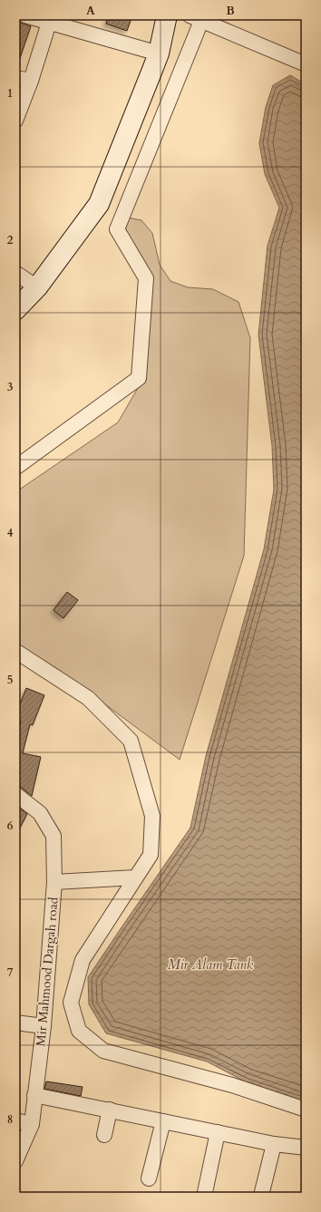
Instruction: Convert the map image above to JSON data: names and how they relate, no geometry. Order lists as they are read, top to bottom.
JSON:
{
  "streets": {
    "street": ["Mir Mahmood Dargah road"]
  },
  "water": ["Mir Alam Tank"],
  "grid": {
    "columns": ["A", "B"],
    "rows": [
      "1",
      "2",
      "3",
      "4",
      "5",
      "6",
      "7",
      "8"
    ]
  }
}
